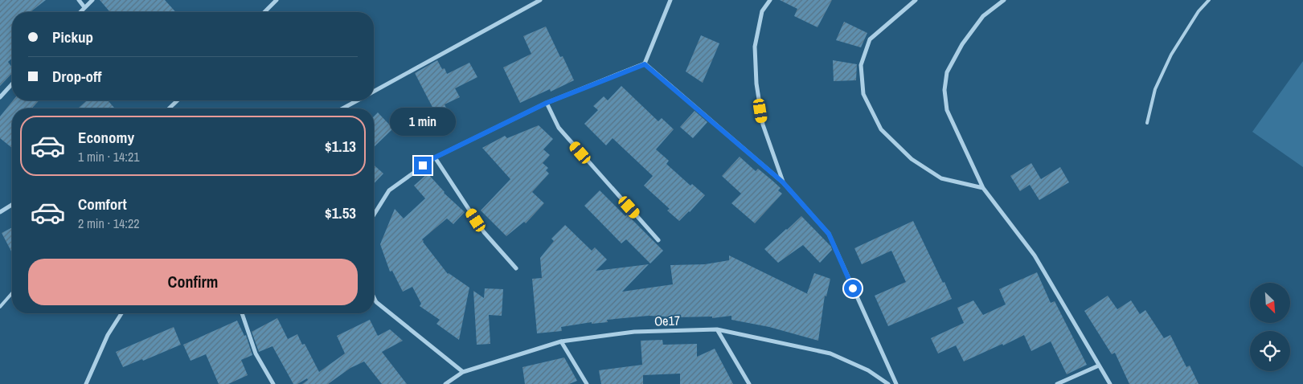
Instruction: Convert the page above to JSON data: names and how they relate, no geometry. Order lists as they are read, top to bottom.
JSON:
{
  "streets": {
    "street": ["Oe17"]
  },
  "north": "bottom right",
  "page": {
    "banner": ["Pickup", "Drop-off"],
    "bubble": "1 min",
    "list": [
      {
        "name": "Economy",
        "note": "1 min · 14:21",
        "value": "$1.13"
      },
      {
        "name": "Comfort",
        "note": "2 min · 14:22",
        "value": "$1.53"
      }
    ],
    "buttons": "Confirm"
  }
}
